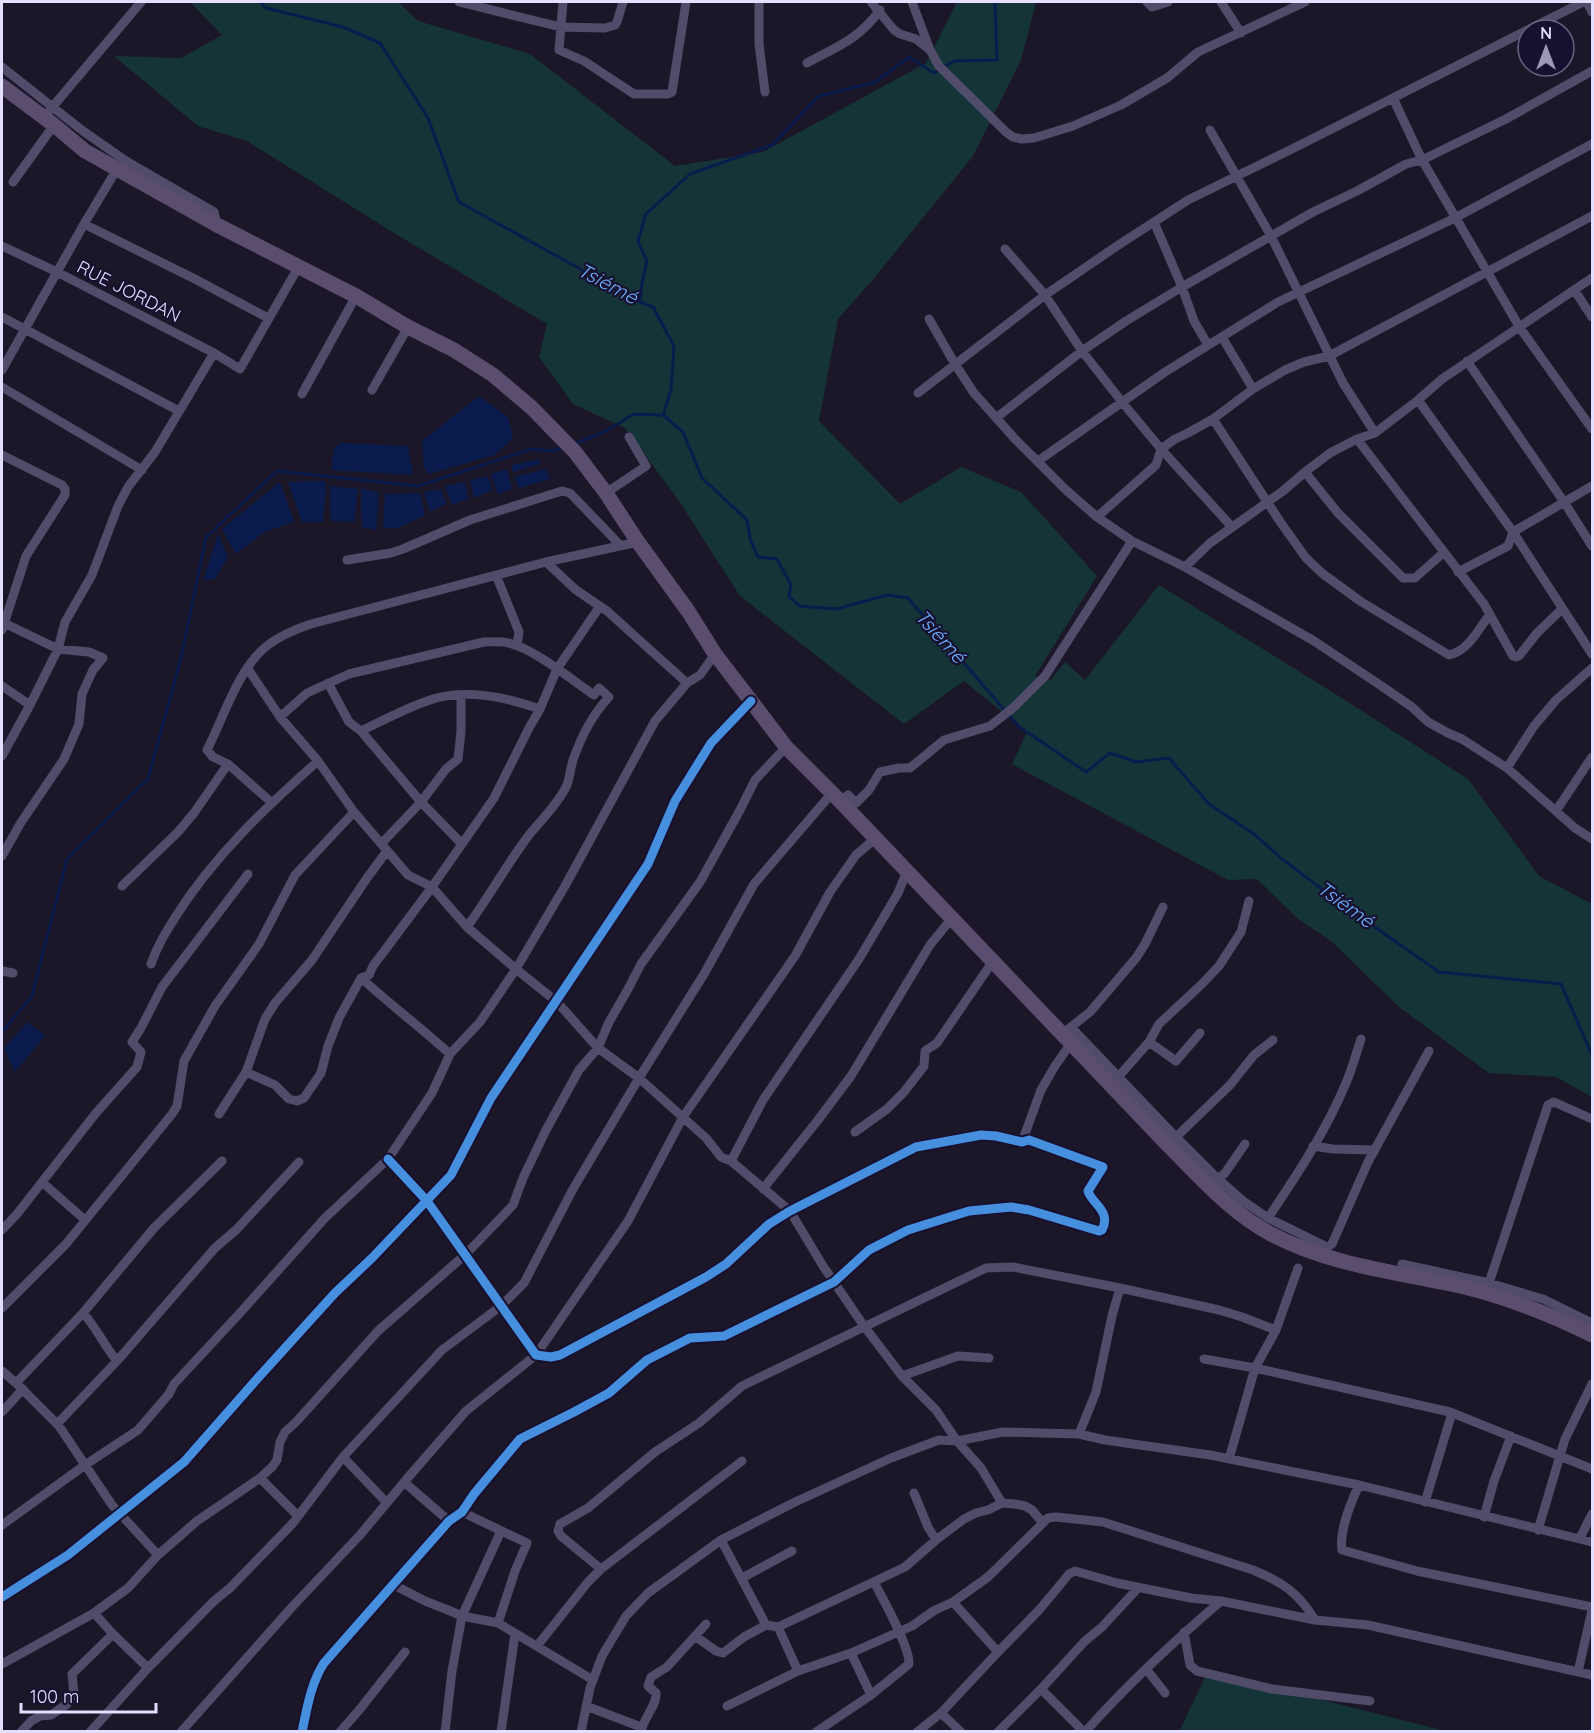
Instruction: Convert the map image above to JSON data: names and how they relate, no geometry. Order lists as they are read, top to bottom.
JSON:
{
  "streets": {
    "street": ["RUE JORDAN"]
  },
  "water": ["Tsiémé"],
  "scale_bar": "100 m",
  "north": "top"
}
